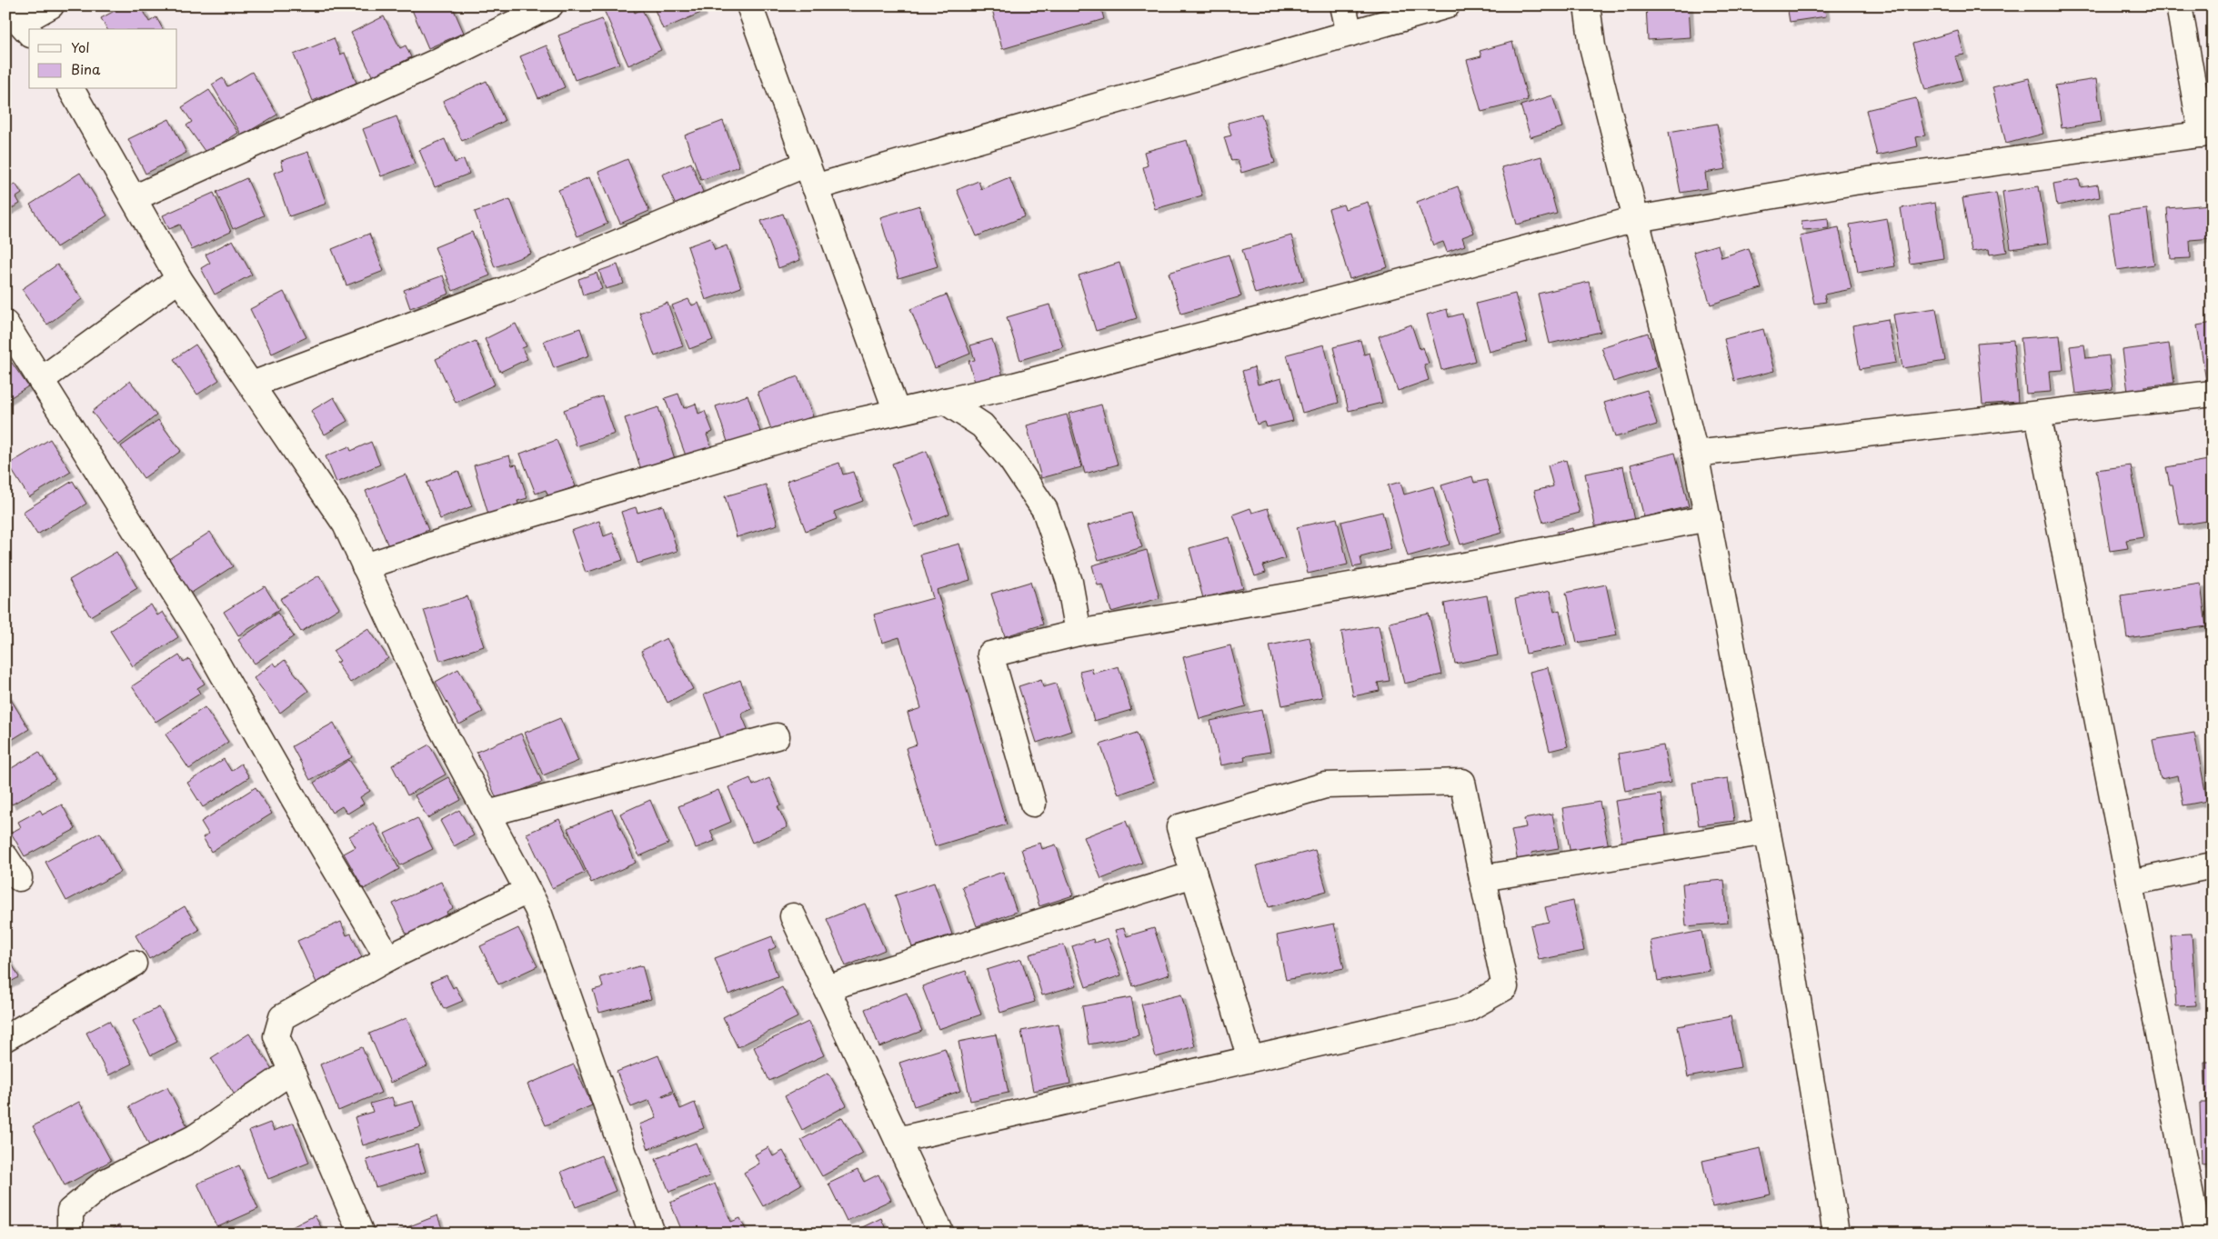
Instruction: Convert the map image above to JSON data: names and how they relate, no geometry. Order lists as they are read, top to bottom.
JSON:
{
  "legend": ["Yol", "Bina"]
}
